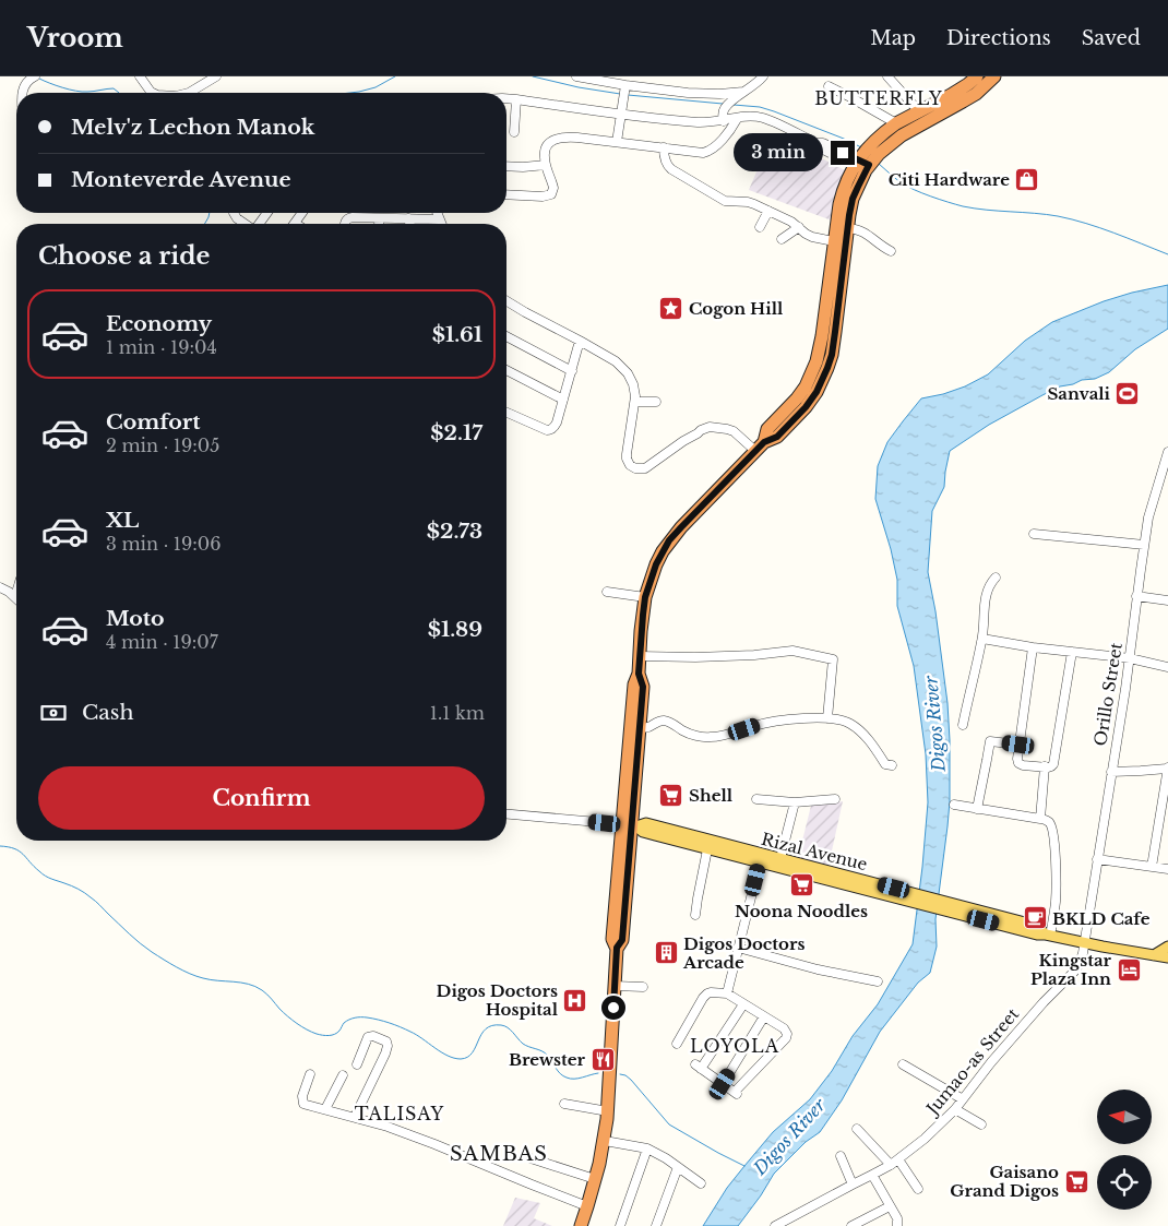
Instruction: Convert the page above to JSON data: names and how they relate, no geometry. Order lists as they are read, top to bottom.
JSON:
{
  "streets": {
    "main road": ["Rizal Avenue"],
    "street": ["Orillo Street", "Jumao-as Street"]
  },
  "crossings": [
    ["Orillo Street", "Rizal Avenue"],
    ["Orillo Street", "Jumao-as Street"],
    ["Rizal Avenue", "Jumao-as Street"]
  ],
  "districts": [
    "BUTTERFLY",
    "LOYOLA",
    "TALISAY",
    "SAMBAS"
  ],
  "water": ["Digos River"],
  "places": {
    "shop": ["Citi Hardware"],
    "place": ["Cogon Hill"],
    "sports": ["Sanvali"],
    "supermarket": ["Shell", "Noona Noodles", "Gaisano Grand Digos"],
    "cafe": ["BKLD Cafe"],
    "building": ["Digos Doctors Arcade"],
    "hotel": ["Kingstar Plaza Inn"],
    "hospital": ["Digos Doctors Hospital"],
    "restaurant": ["Brewster"]
  },
  "north": "left",
  "page": {
    "header": "Vroom",
    "nav": ["Map", "Directions", "Saved"],
    "banner": ["Melv'z Lechon Manok", "Monteverde Avenue"],
    "bubble": "3 min",
    "heading": "Choose a ride",
    "list": [
      {
        "name": "Economy",
        "note": "1 min · 19:04",
        "value": "$1.61"
      },
      {
        "name": "Comfort",
        "note": "2 min · 19:05",
        "value": "$2.17"
      },
      {
        "name": "XL",
        "note": "3 min · 19:06",
        "value": "$2.73"
      },
      {
        "name": "Moto",
        "note": "4 min · 19:07",
        "value": "$1.89"
      }
    ],
    "pay": ["Cash", "1.1 km"],
    "buttons": "Confirm"
  }
}
